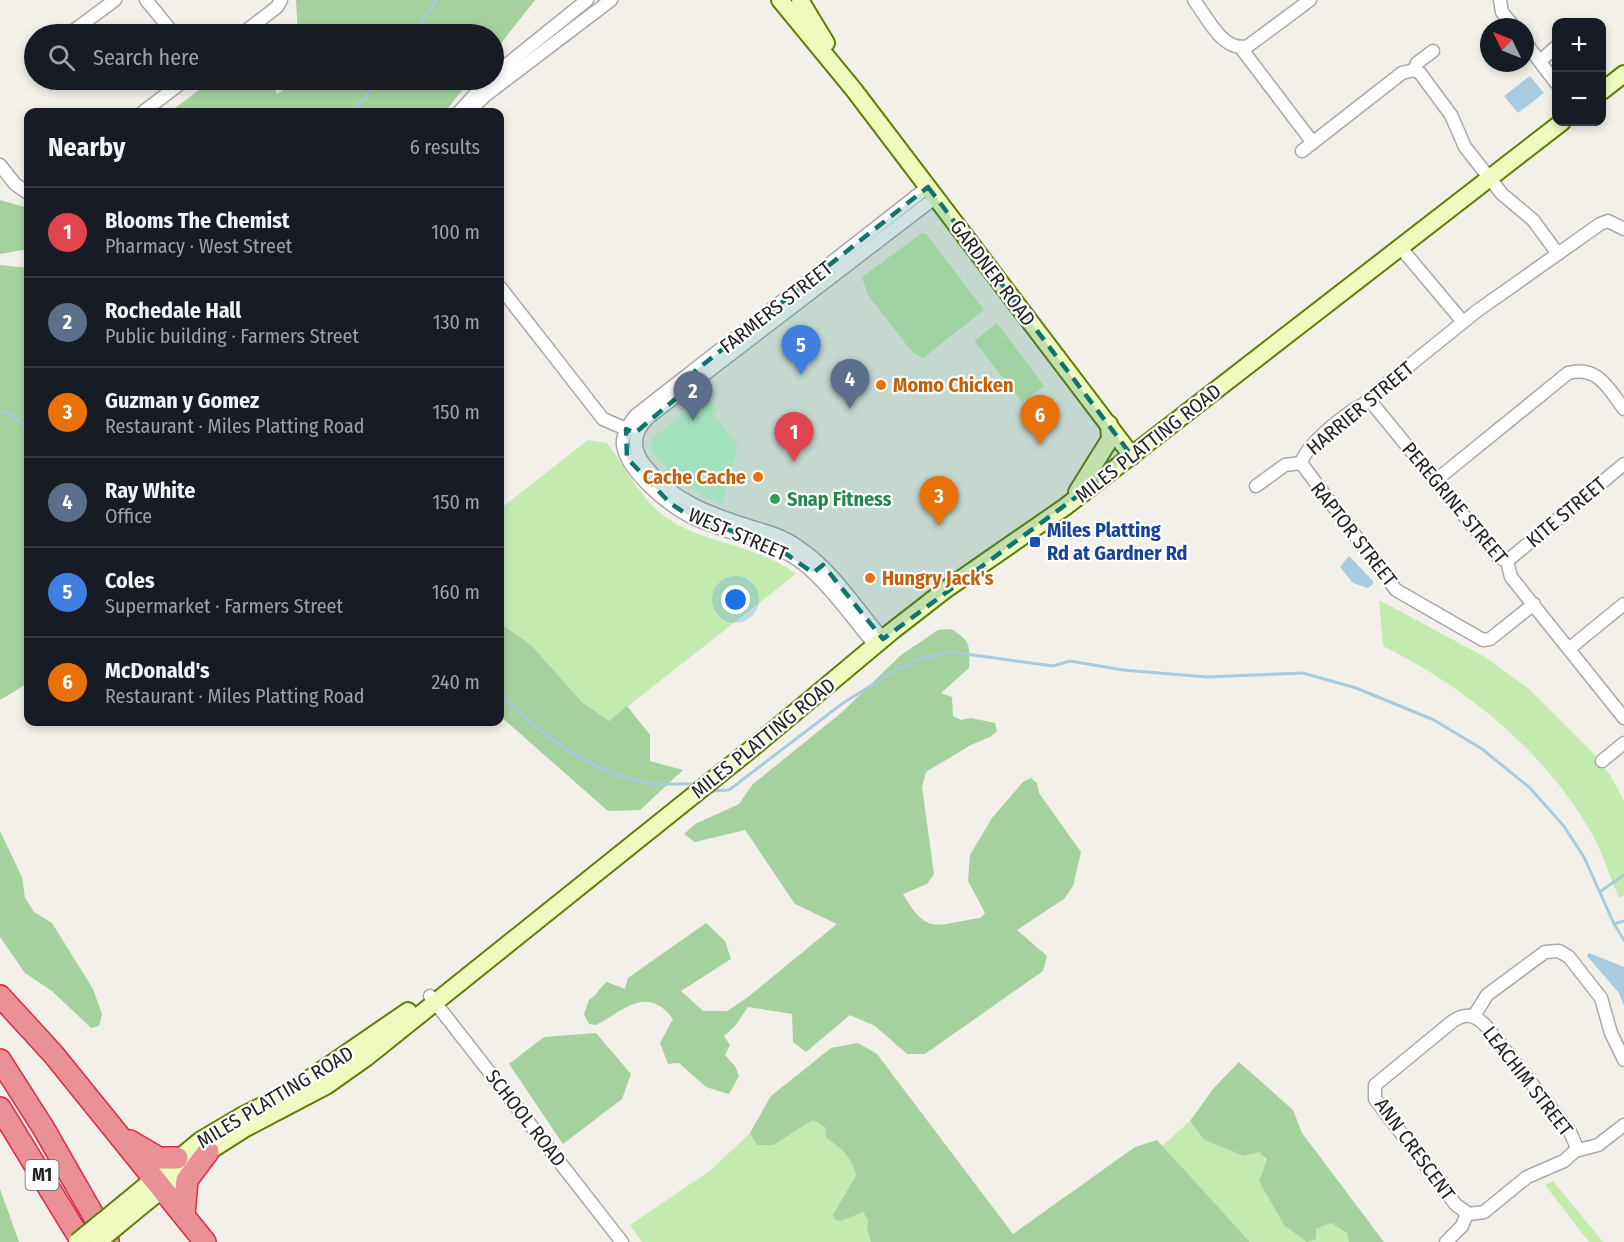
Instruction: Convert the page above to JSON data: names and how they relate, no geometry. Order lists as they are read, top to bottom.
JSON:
{
  "streets": {
    "highway": ["M1"],
    "main road": ["GARDNER ROAD", "MILES PLATTING ROAD"],
    "street": [
      "FARMERS STREET",
      "HARRIER STREET",
      "PEREGRINE STREET",
      "KITE STREET",
      "WEST STREET",
      "RAPTOR STREET",
      "LEACHIM STREET",
      "SCHOOL ROAD",
      "ANN CRESCENT"
    ]
  },
  "crossings": [
    ["GARDNER ROAD", "FARMERS STREET"],
    ["GARDNER ROAD", "MILES PLATTING ROAD"],
    ["FARMERS STREET", "WEST STREET"],
    ["HARRIER STREET", "PEREGRINE STREET"],
    ["HARRIER STREET", "RAPTOR STREET"],
    ["MILES PLATTING ROAD", "WEST STREET"],
    ["MILES PLATTING ROAD", "SCHOOL ROAD"],
    ["MILES PLATTING ROAD", "M1"],
    ["PEREGRINE STREET", "KITE STREET"],
    ["PEREGRINE STREET", "RAPTOR STREET"],
    ["LEACHIM STREET", "ANN CRESCENT"]
  ],
  "places": {
    "other": [
      "Momo Chicken",
      "Cache Cache",
      "Snap Fitness",
      "Hungry Jack's"
    ],
    "transit": ["Miles Platting Rd at Gardner Rd"]
  },
  "north": "top left",
  "page": {
    "map_buttons": ["+", "−"],
    "search": "Search here",
    "heading": ["Nearby", "6 results"],
    "list": [
      {
        "mark": "1",
        "name": "Blooms The Chemist",
        "note": "Pharmacy · West Street",
        "value": "100 m"
      },
      {
        "mark": "2",
        "name": "Rochedale Hall",
        "note": "Public building · Farmers Street",
        "value": "130 m"
      },
      {
        "mark": "3",
        "name": "Guzman y Gomez",
        "note": "Restaurant · Miles Platting Road",
        "value": "150 m"
      },
      {
        "mark": "4",
        "name": "Ray White",
        "note": "Office",
        "value": "150 m"
      },
      {
        "mark": "5",
        "name": "Coles",
        "note": "Supermarket · Farmers Street",
        "value": "160 m"
      },
      {
        "mark": "6",
        "name": "McDonald's",
        "note": "Restaurant · Miles Platting Road",
        "value": "240 m"
      }
    ],
    "pins": [
      "5",
      "4",
      "2",
      "6",
      "1",
      "3"
    ]
  }
}
